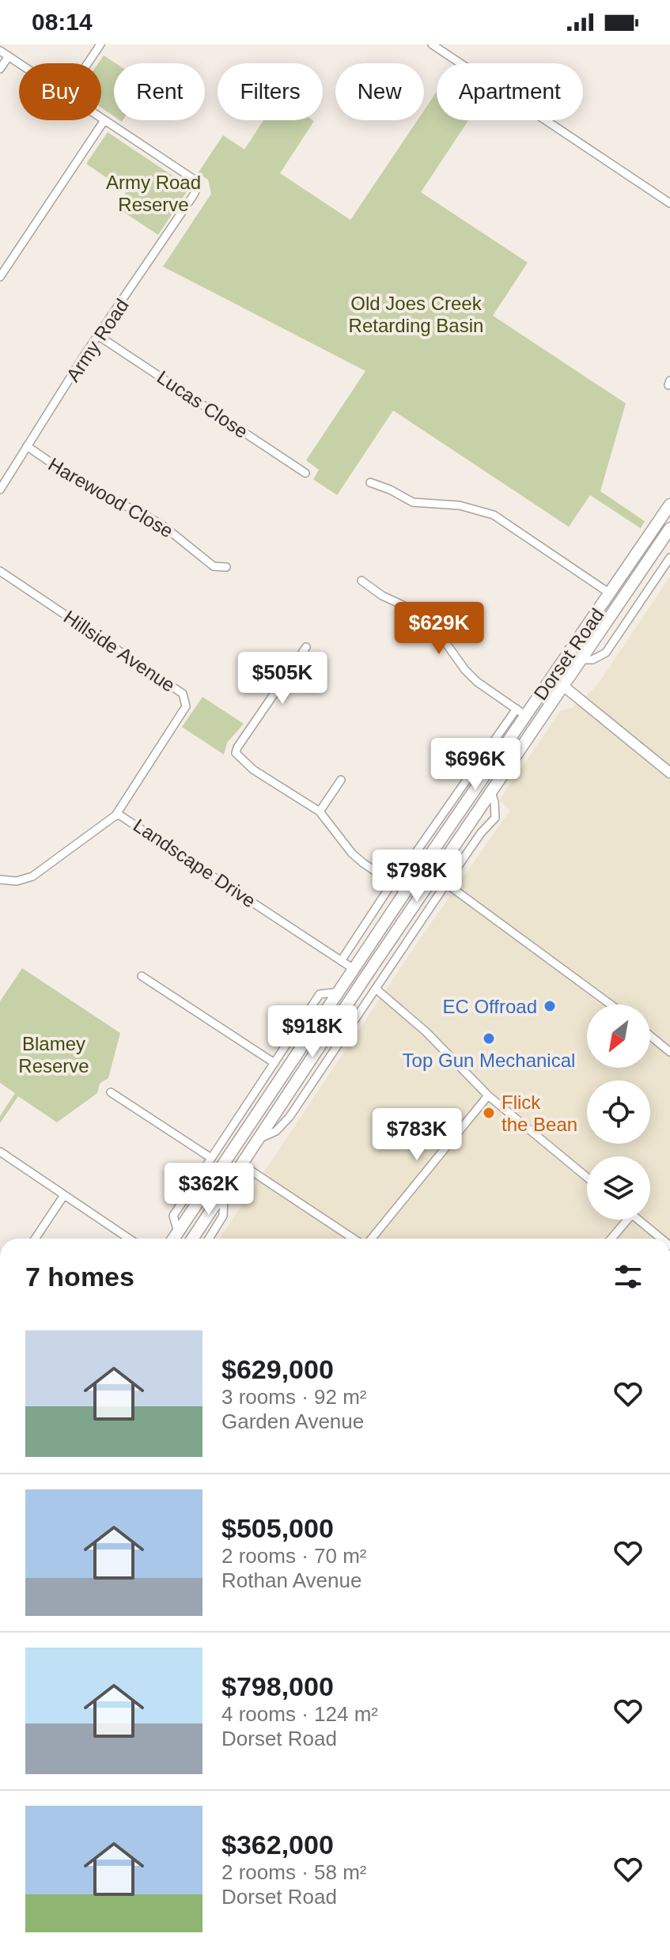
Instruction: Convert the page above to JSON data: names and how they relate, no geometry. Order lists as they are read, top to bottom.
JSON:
{
  "streets": {
    "main road": ["Dorset Road"],
    "street": [
      "Army Road",
      "Lucas Close",
      "Harewood Close",
      "Hillside Avenue",
      "Landscape Drive"
    ]
  },
  "crossings": [
    ["Army Road", "Lucas Close"],
    ["Army Road", "Harewood Close"],
    ["Hillside Avenue", "Landscape Drive"],
    ["Dorset Road", "Landscape Drive"]
  ],
  "parks": ["Army Road Reserve", "Old Joes Creek Retarding Basin", "Blamey Reserve"],
  "places": ["EC Offroad", "Top Gun Mechanical", "Flick the Bean"],
  "north": "bottom left",
  "page": {
    "status": "08:14",
    "chip": [
      "Buy",
      "Rent",
      "Filters",
      "New",
      "Apartment"
    ],
    "price": [
      "$629K",
      "$505K",
      "$696K",
      "$798K",
      "$918K",
      "$783K",
      "$362K"
    ],
    "heading": "7 homes",
    "list": [
      {
        "name": "$629,000",
        "note": "3 rooms · 92 m² · Garden Avenue"
      },
      {
        "name": "$505,000",
        "note": "2 rooms · 70 m² · Rothan Avenue"
      },
      {
        "name": "$798,000",
        "note": "4 rooms · 124 m² · Dorset Road"
      },
      {
        "name": "$362,000",
        "note": "2 rooms · 58 m² · Dorset Road"
      }
    ]
  }
}
